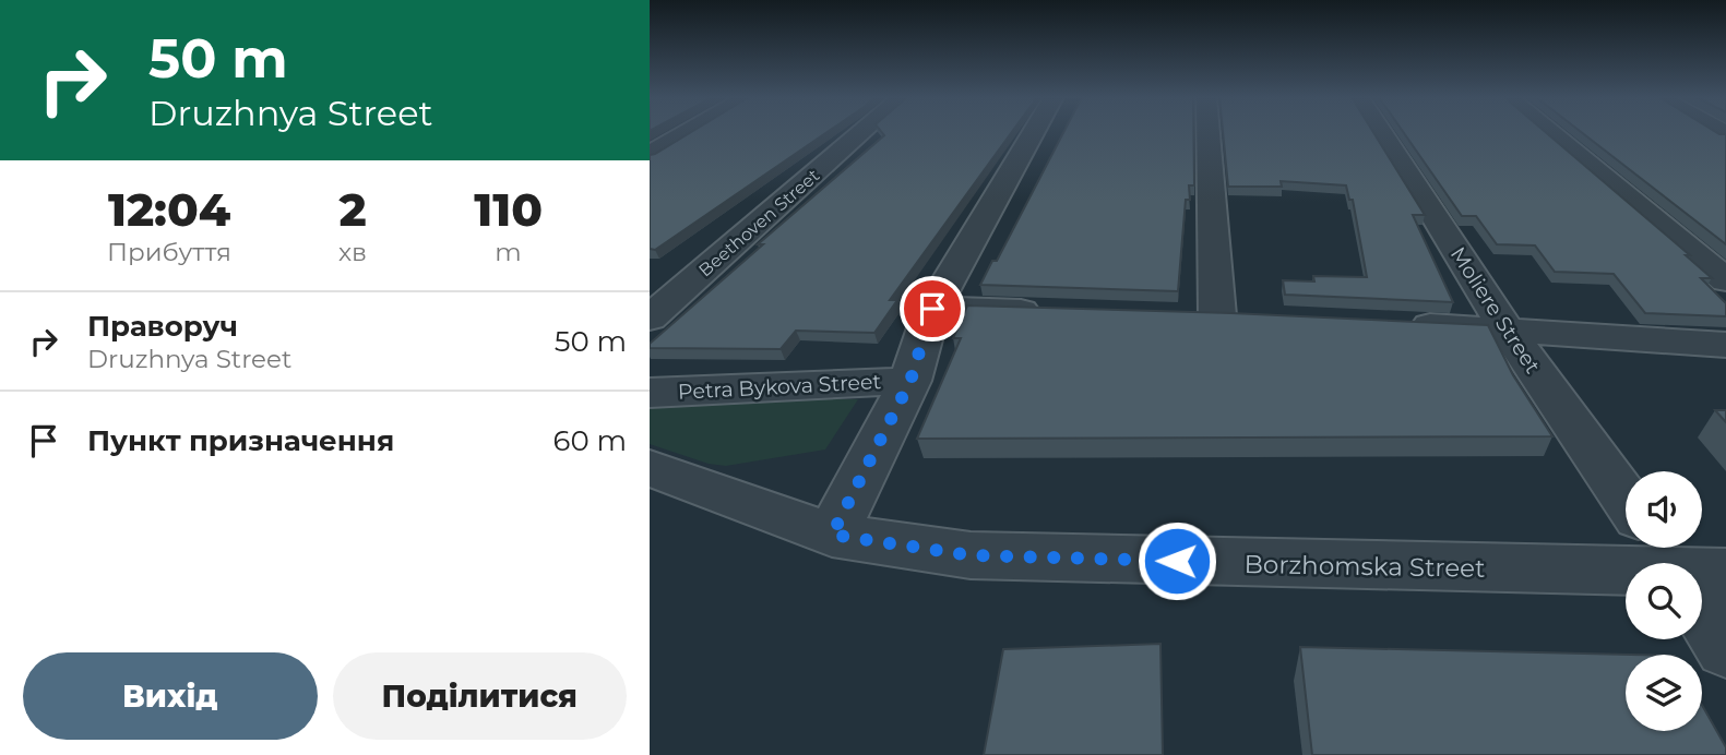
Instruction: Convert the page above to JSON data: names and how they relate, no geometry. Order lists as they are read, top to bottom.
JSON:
{
  "streets": {
    "street": [
      "Beethoven Street",
      "Moliere Street",
      "Petra Bykova Street",
      "Borzhomska Street"
    ]
  },
  "page": {
    "turn": ["50 m", "Druzhnya Street"],
    "eta": [
      "12:04",
      "Прибуття",
      "2",
      "хв",
      "110",
      "m"
    ],
    "list": [
      {
        "name": "Праворуч",
        "note": "Druzhnya Street",
        "value": "50 m"
      },
      {
        "name": "Пункт призначення",
        "value": "60 m"
      }
    ],
    "buttons": ["Вихід", "Поділитися"]
  }
}
